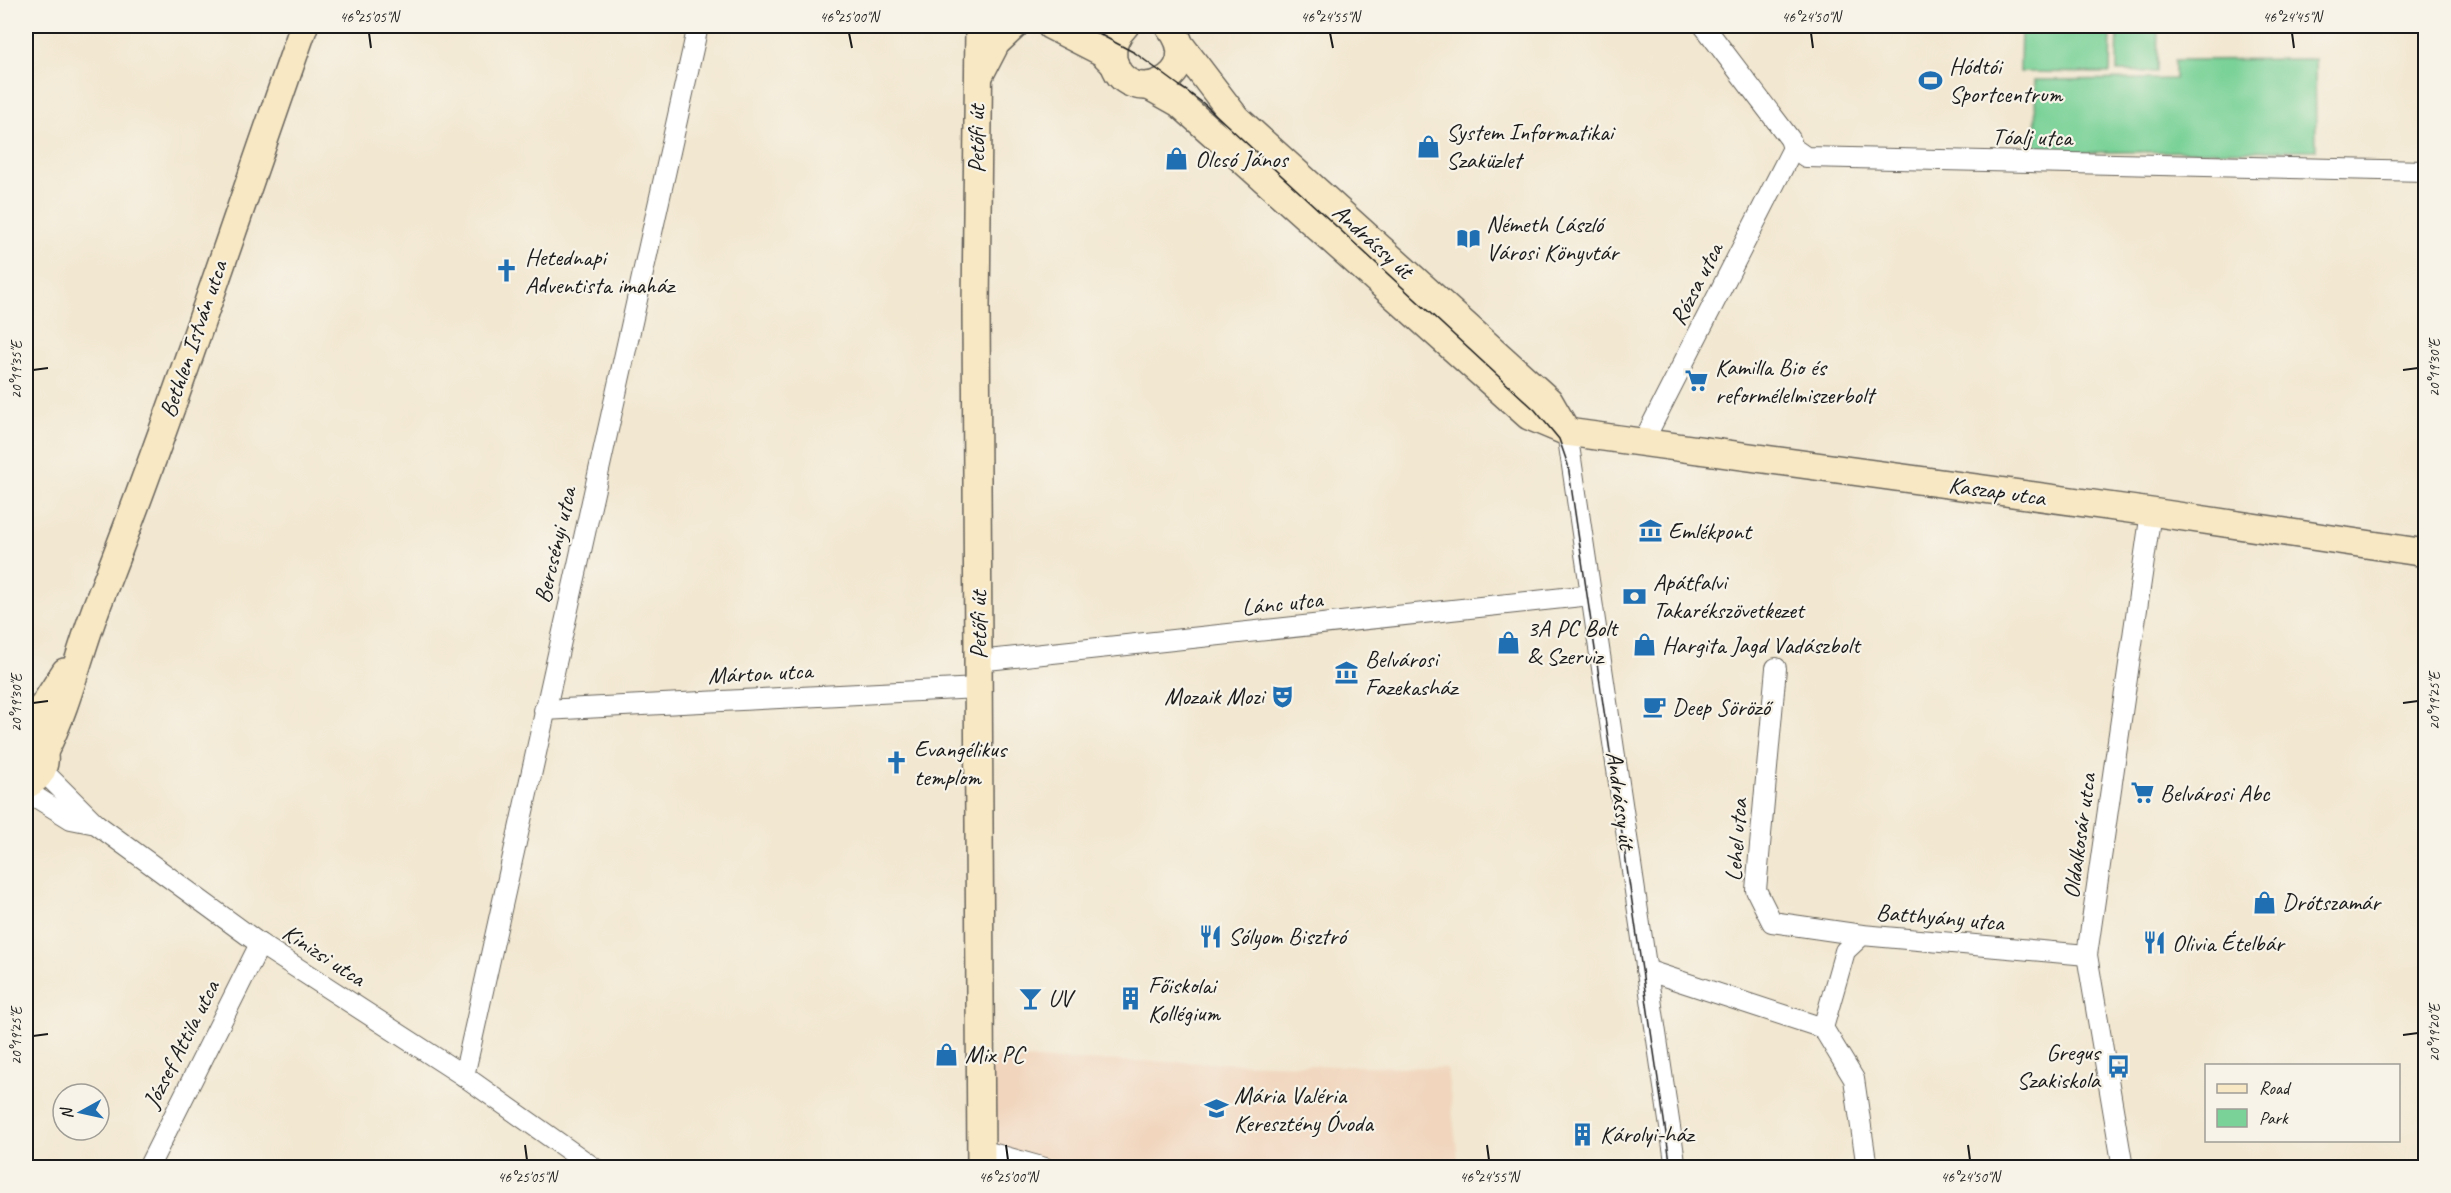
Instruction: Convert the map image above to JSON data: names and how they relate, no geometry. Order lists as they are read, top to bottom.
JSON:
{
  "streets": {
    "street": [
      "Tóalj utca",
      "Petőfi út",
      "Andrássy út",
      "Rózsa utca",
      "Bethlen István utca",
      "Kaszap utca",
      "Bercsényi utca",
      "Lánc utca",
      "Márton utca",
      "Oldalkosár utca",
      "Lehel utca",
      "Batthyány utca",
      "Kinizsi utca",
      "József Attila utca"
    ]
  },
  "crossings": [
    ["Tóalj utca", "Rózsa utca"],
    ["Petőfi út", "Lánc utca"],
    ["Petőfi út", "Márton utca"],
    ["Andrássy út", "Kaszap utca"],
    ["Andrássy út", "Lánc utca"],
    ["Rózsa utca", "Kaszap utca"],
    ["Kaszap utca", "Oldalkosár utca"],
    ["Bercsényi utca", "Márton utca"],
    ["Bercsényi utca", "Kinizsi utca"],
    ["Oldalkosár utca", "Batthyány utca"],
    ["Lehel utca", "Batthyány utca"],
    ["Kinizsi utca", "József Attila utca"]
  ],
  "places": {
    "sports": ["Hódtói Sportcentrum"],
    "shop": [
      "System Informatikai Szaküzlet",
      "Olcsó János",
      "3A PC Bolt & Szerviz",
      "Hargita Jagd Vadászbolt",
      "Drótszamár",
      "Mix PC"
    ],
    "library": ["Németh László Városi Könyvtár"],
    "church": ["Hetednapi Adventista imaház", "Evangélikus templom"],
    "supermarket": ["Kamilla Bio és reformélelmiszerbolt", "Belvárosi Abc"],
    "museum": ["Emlékpont", "Belvárosi Fazekasház"],
    "bank": ["Apátfalvi Takarékszövetkezet"],
    "theatre": ["Mozaik Mozi"],
    "cafe": ["Deep Söröző"],
    "restaurant": ["Sólyom Bisztró", "Olivia Ételbár"],
    "bar": ["UV"],
    "building": ["Főiskolai Kollégium", "Károlyi-ház"],
    "bus stop": ["Gregus Szakiskola"],
    "school or university": ["Mária Valéria Keresztény Óvoda"]
  },
  "legend": ["Road", "Park"],
  "north": "left",
  "coordinates": [
    "46°25'05\"N",
    "46°25'00\"N",
    "46°24'55\"N",
    "46°24'50\"N",
    "46°24'45\"N",
    "20°19'30\"E",
    "20°19'35\"E",
    "20°19'25\"E",
    "20°19'20\"E"
  ]
}
